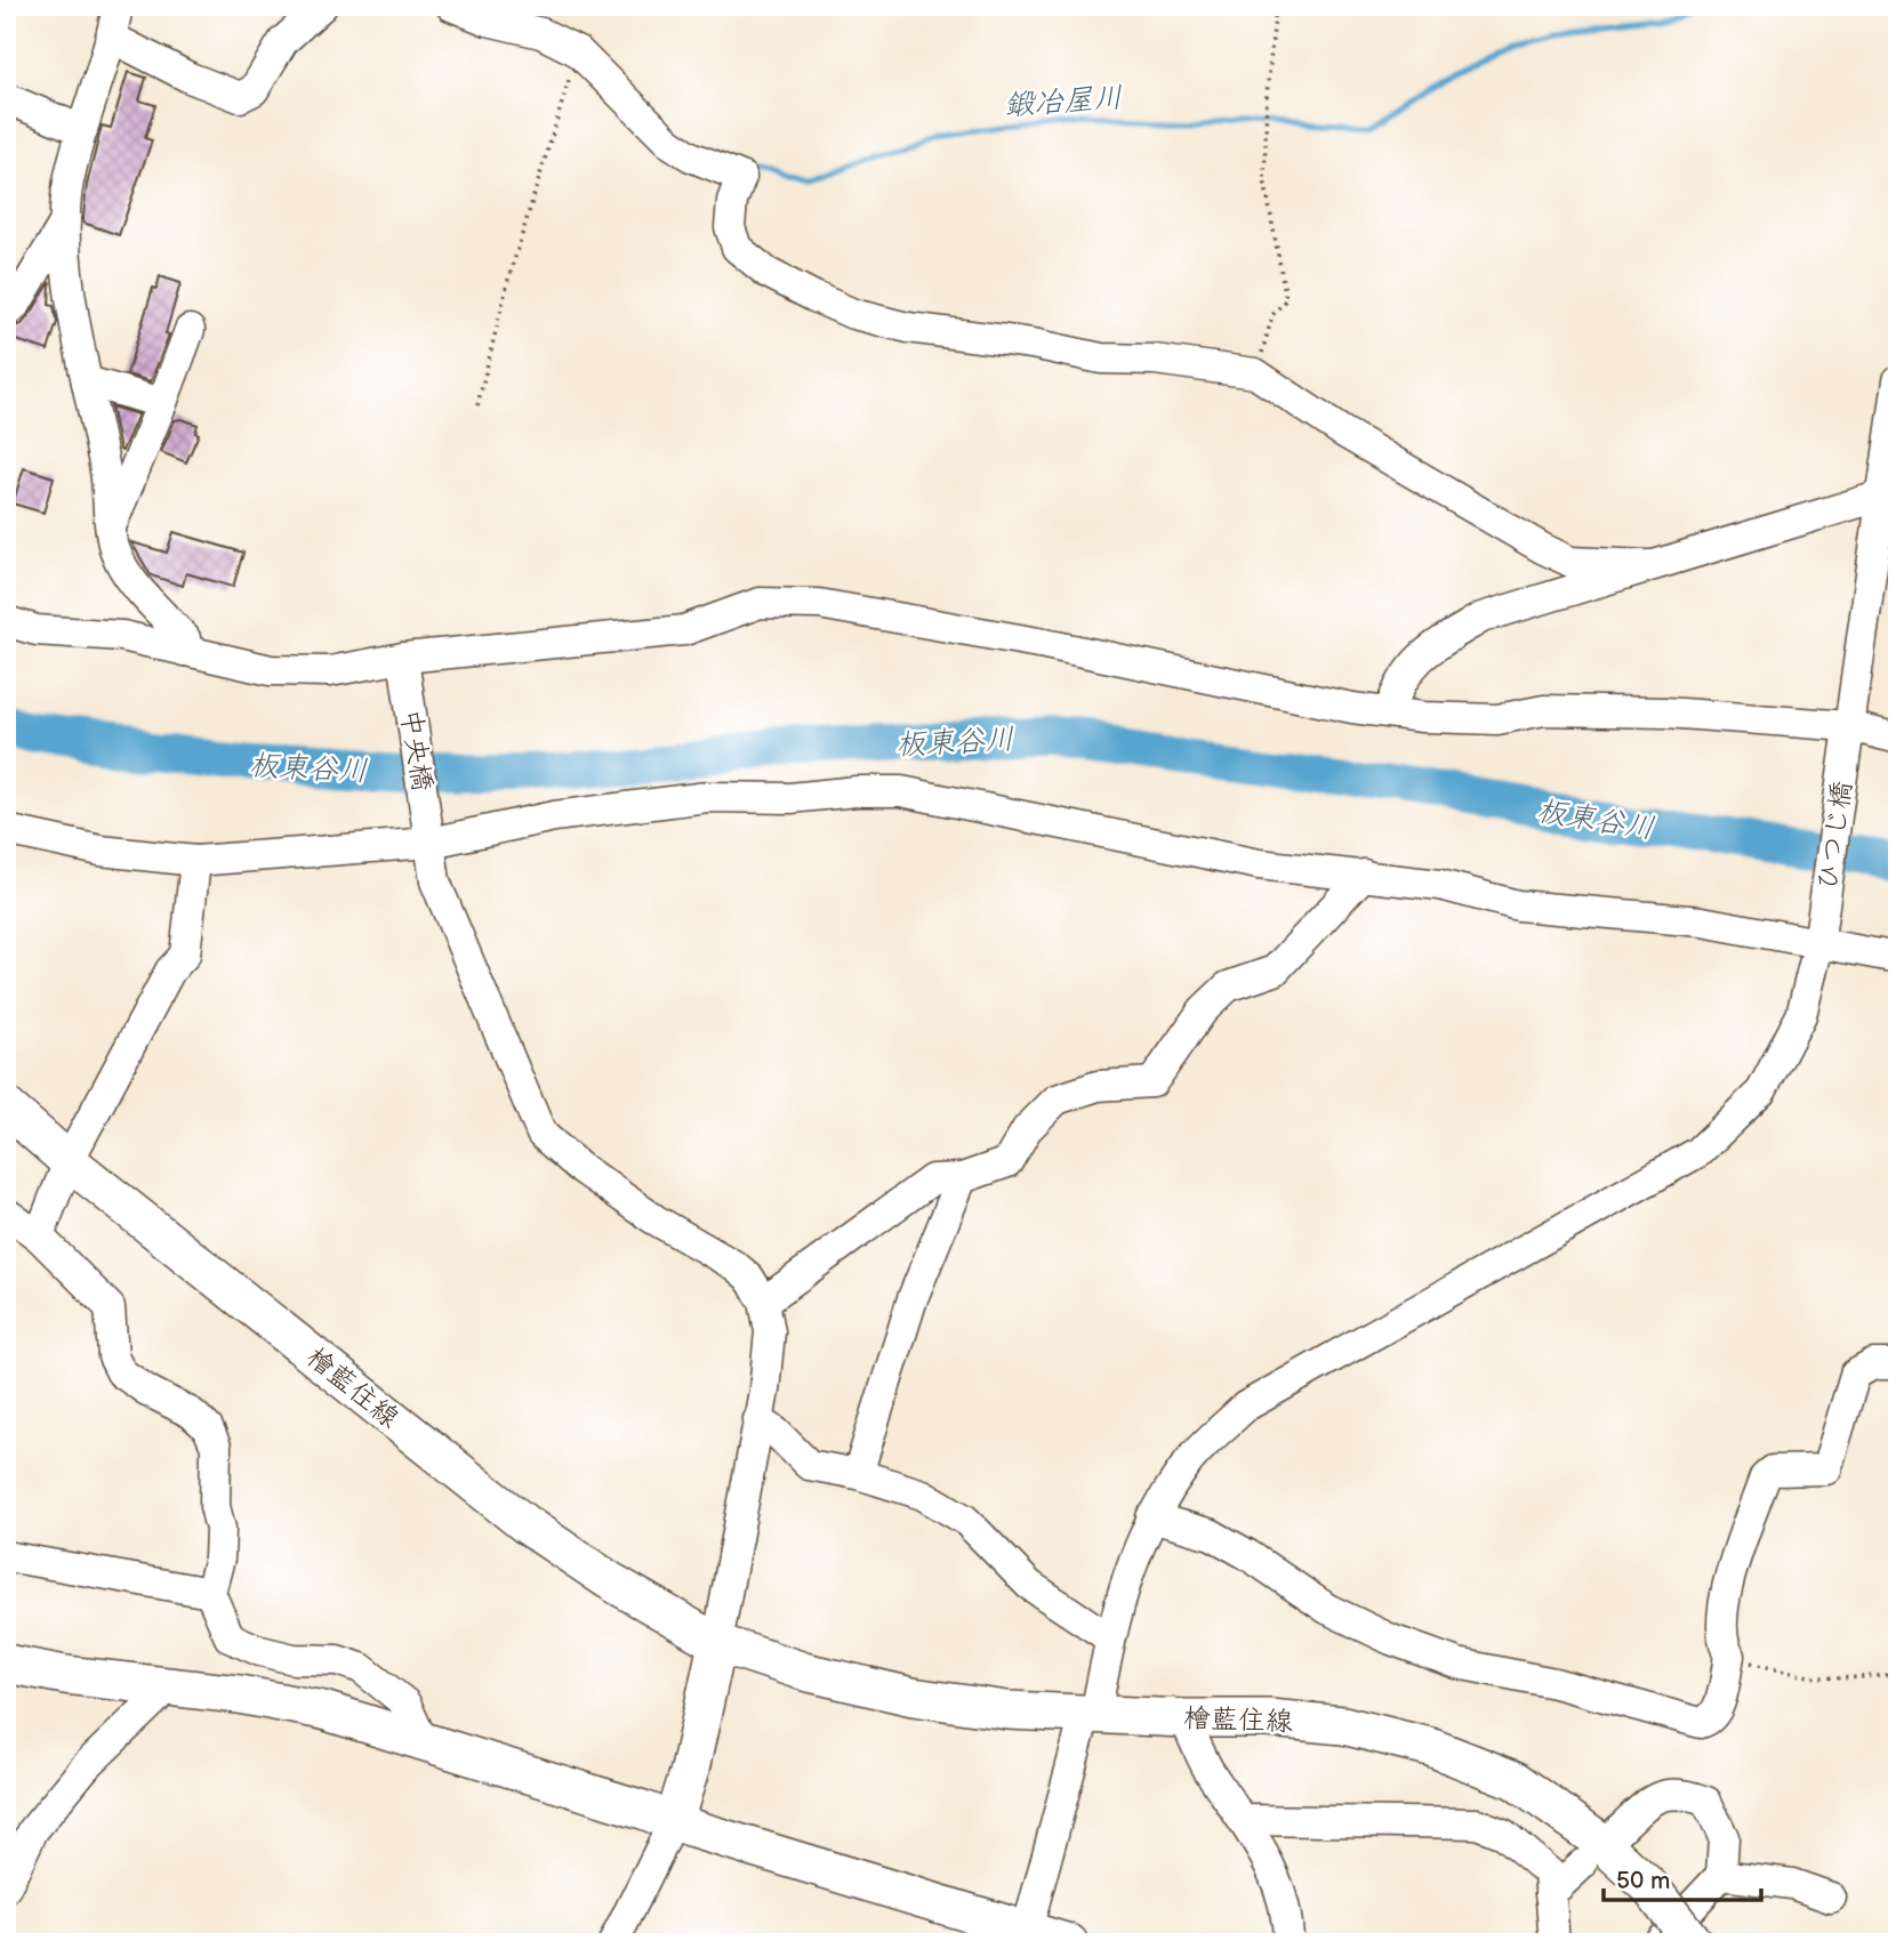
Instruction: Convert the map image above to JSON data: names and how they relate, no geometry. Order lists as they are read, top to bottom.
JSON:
{
  "streets": {
    "main road": ["檜藍住線"],
    "street": ["中央橋", "ひつじ橋"]
  },
  "crossings": [
    ["ひつじ橋", "檜藍住線"]
  ],
  "water": ["鍛冶屋川", "板東谷川"],
  "scale_bar": "50 m"
}
